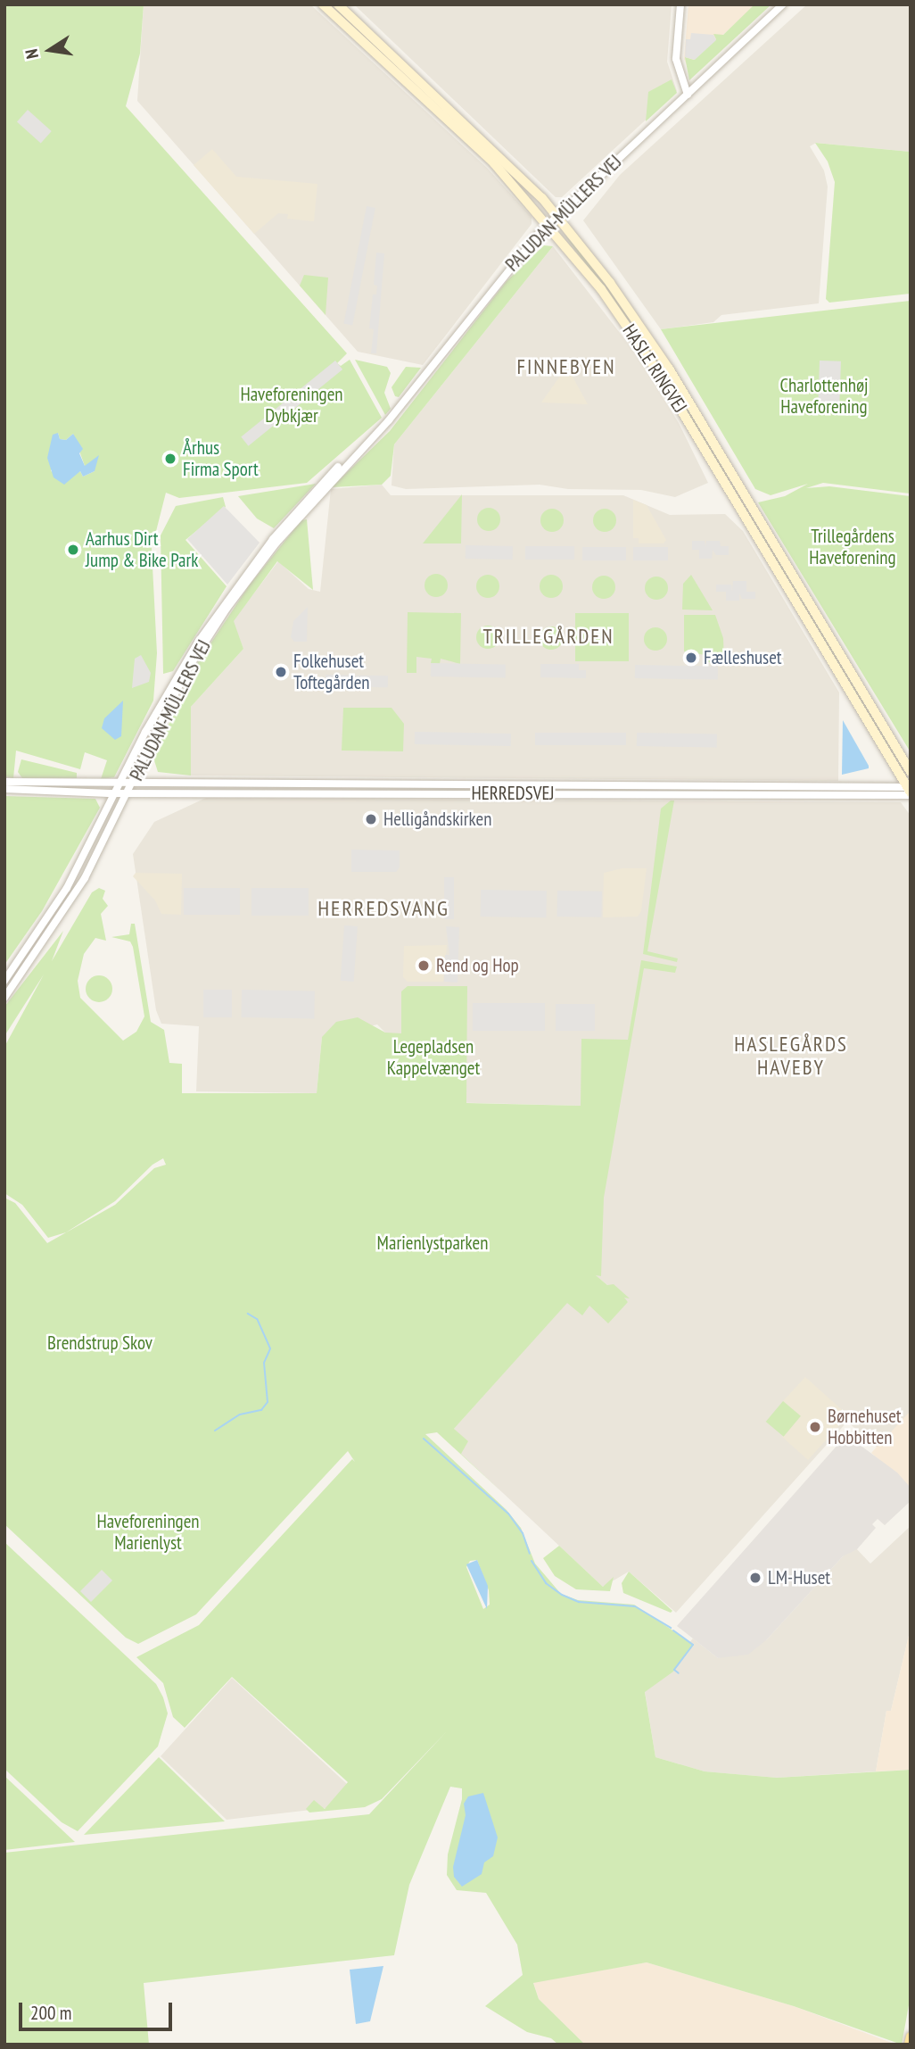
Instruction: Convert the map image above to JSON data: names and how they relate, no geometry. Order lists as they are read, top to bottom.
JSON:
{
  "streets": {
    "main road": ["HASLE RINGVEJ"],
    "street": ["PALUDAN-MÜLLERS VEJ", "HERREDSVEJ"]
  },
  "crossings": [
    ["PALUDAN-MÜLLERS VEJ", "HASLE RINGVEJ"],
    ["PALUDAN-MÜLLERS VEJ", "HERREDSVEJ"],
    ["HASLE RINGVEJ", "HERREDSVEJ"]
  ],
  "districts": [
    "FINNEBYEN",
    "TRILLEGÅRDEN",
    "HERREDSVANG",
    "HASLEGÅRDS HAVEBY"
  ],
  "parks": [
    "Charlottenhøj Haveforening",
    "Haveforeningen Dybkjær",
    "Trillegårdens Haveforening",
    "Legepladsen Kappelvænget",
    "Marienlystparken",
    "Brendstrup Skov",
    "Haveforeningen Marienlyst"
  ],
  "places": [
    "Århus Firma Sport",
    "Aarhus Dirt Jump & Bike Park",
    "Fælleshuset",
    "Folkehuset Toftegården",
    "Helligåndskirken",
    "Rend og Hop",
    "Børnehuset Hobbitten",
    "LM-Huset"
  ],
  "scale_bar": "200 m",
  "north": "left"
}
